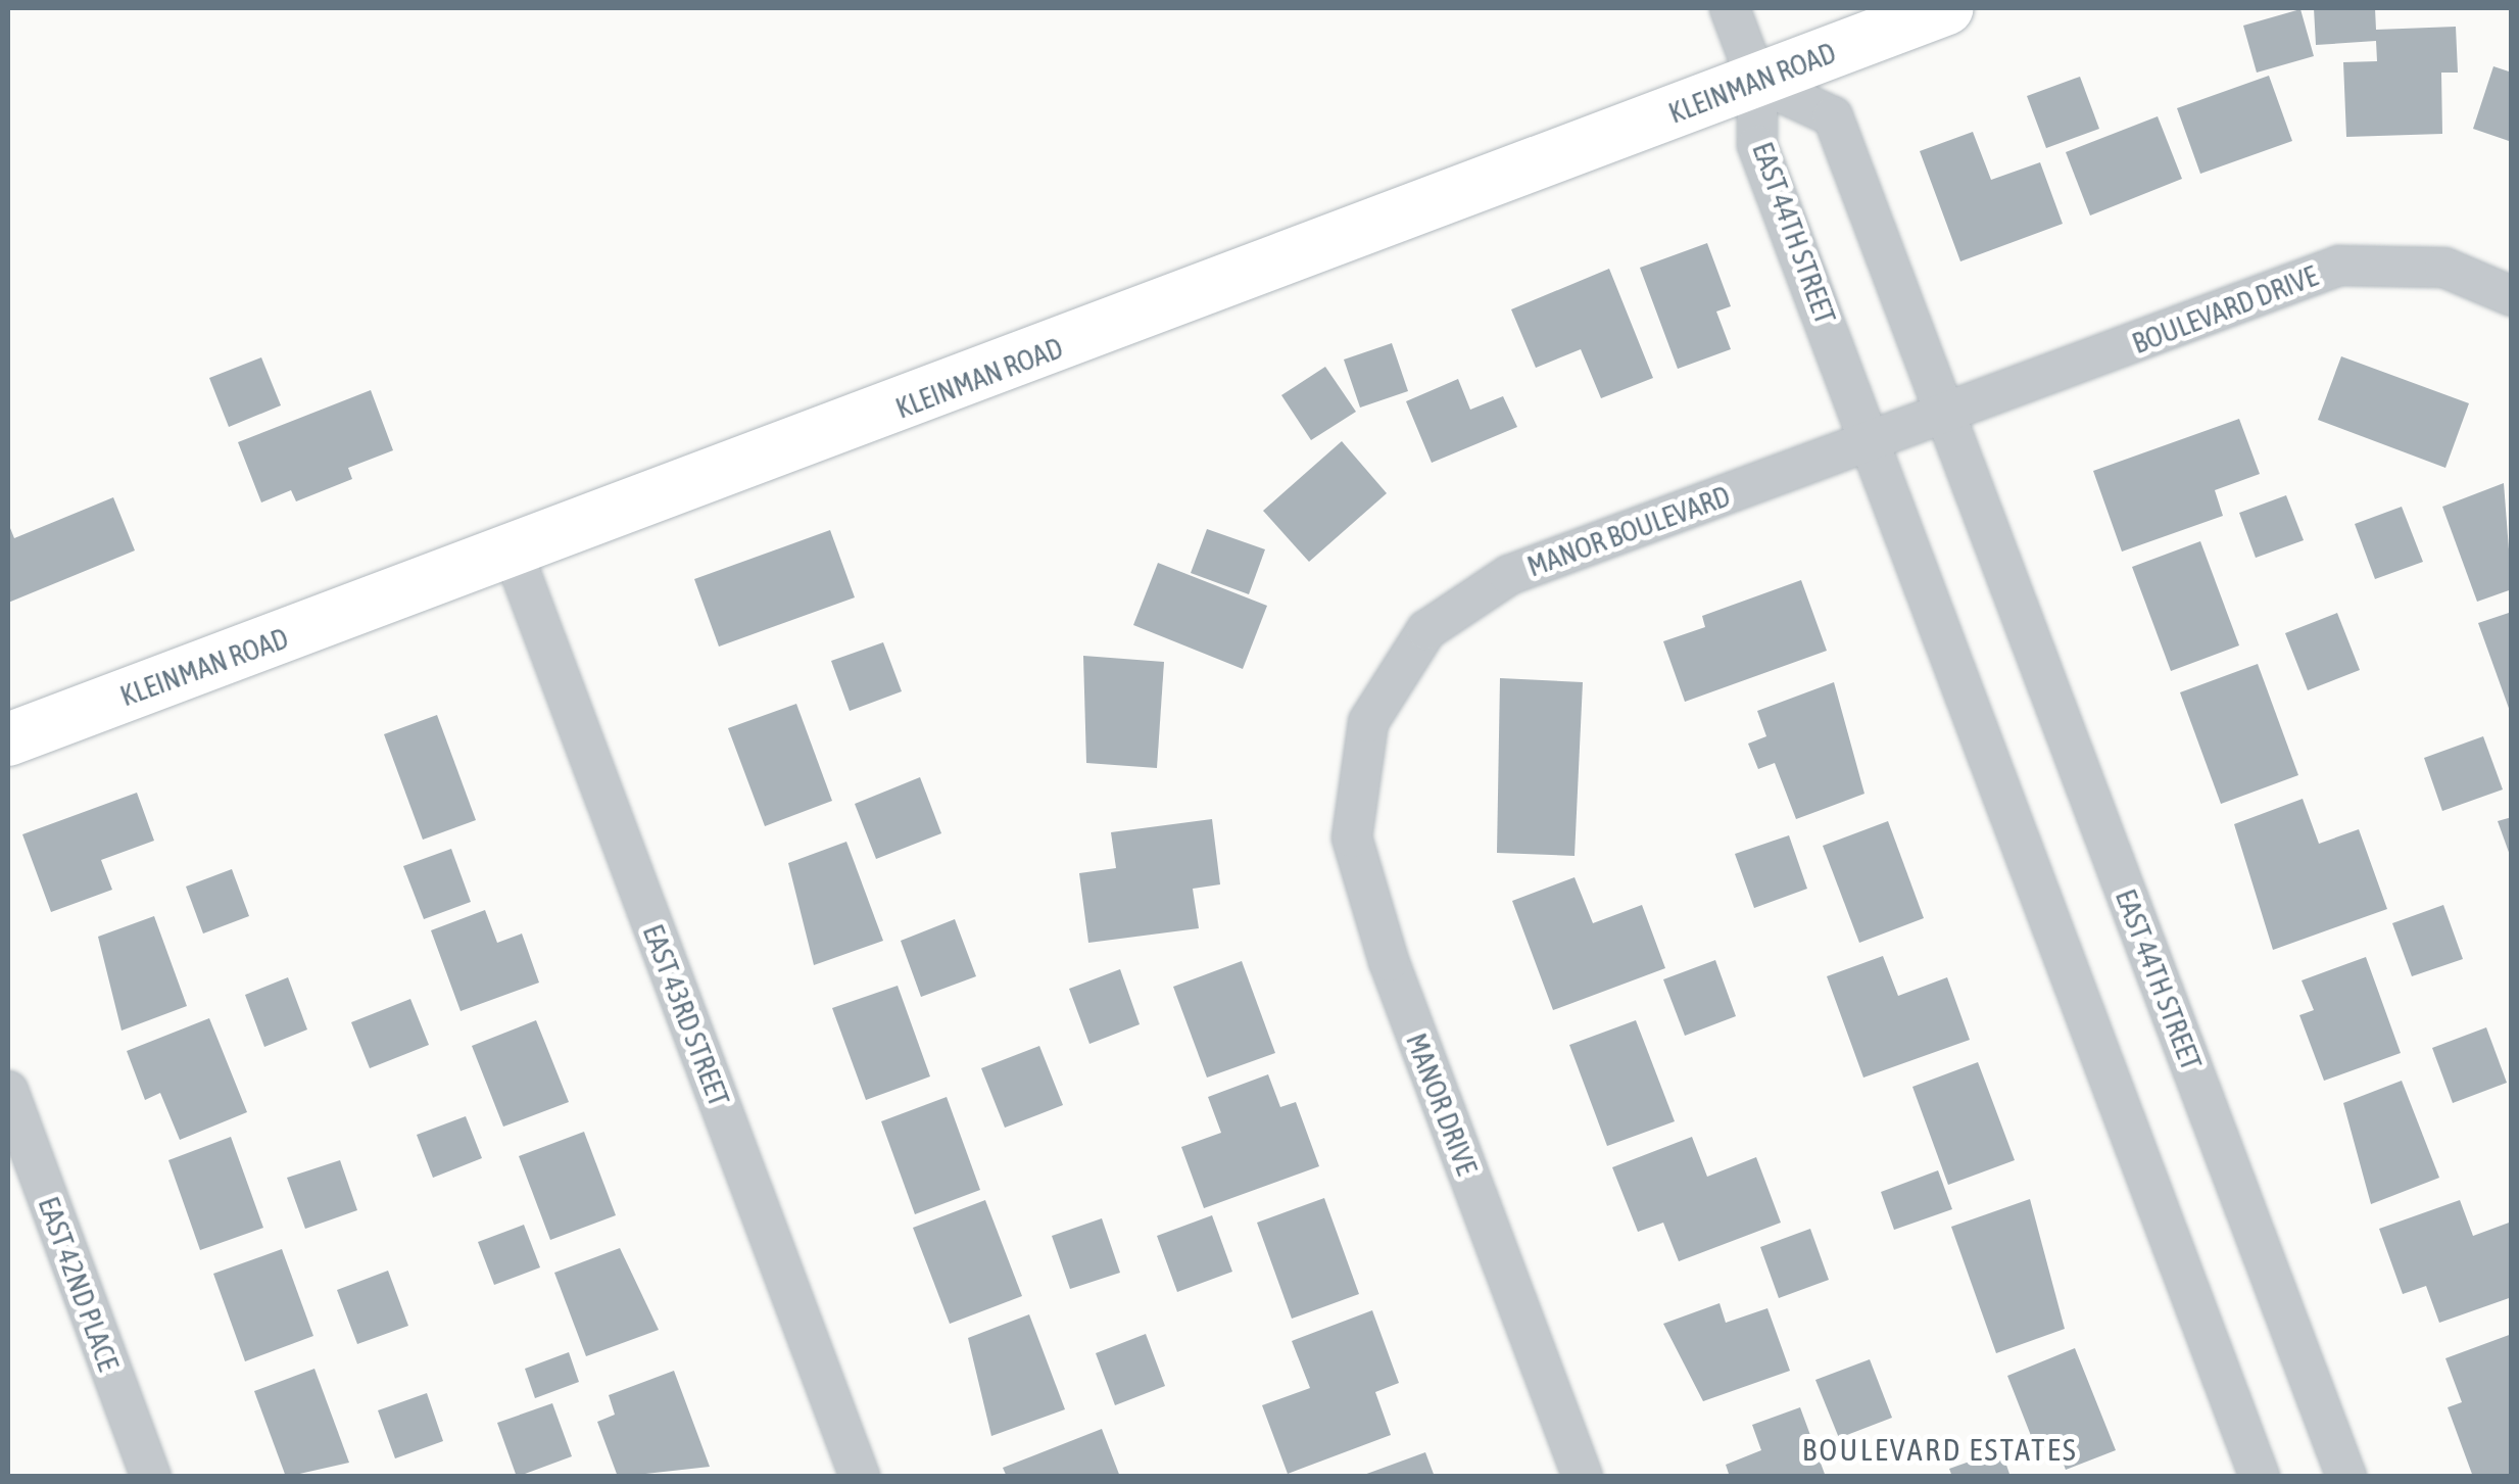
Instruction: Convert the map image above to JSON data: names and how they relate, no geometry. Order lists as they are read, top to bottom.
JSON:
{
  "streets": {
    "street": [
      "KLEINMAN ROAD",
      "EAST 44TH STREET",
      "BOULEVARD DRIVE",
      "MANOR BOULEVARD",
      "EAST 43RD STREET",
      "MANOR DRIVE",
      "EAST 42ND PLACE"
    ]
  },
  "crossings": [
    ["KLEINMAN ROAD", "EAST 44TH STREET"],
    ["KLEINMAN ROAD", "EAST 43RD STREET"],
    ["EAST 44TH STREET", "BOULEVARD DRIVE"],
    ["EAST 44TH STREET", "MANOR BOULEVARD"],
    ["BOULEVARD DRIVE", "MANOR BOULEVARD"],
    ["MANOR BOULEVARD", "MANOR DRIVE"]
  ],
  "districts": ["BOULEVARD ESTATES"]
}
